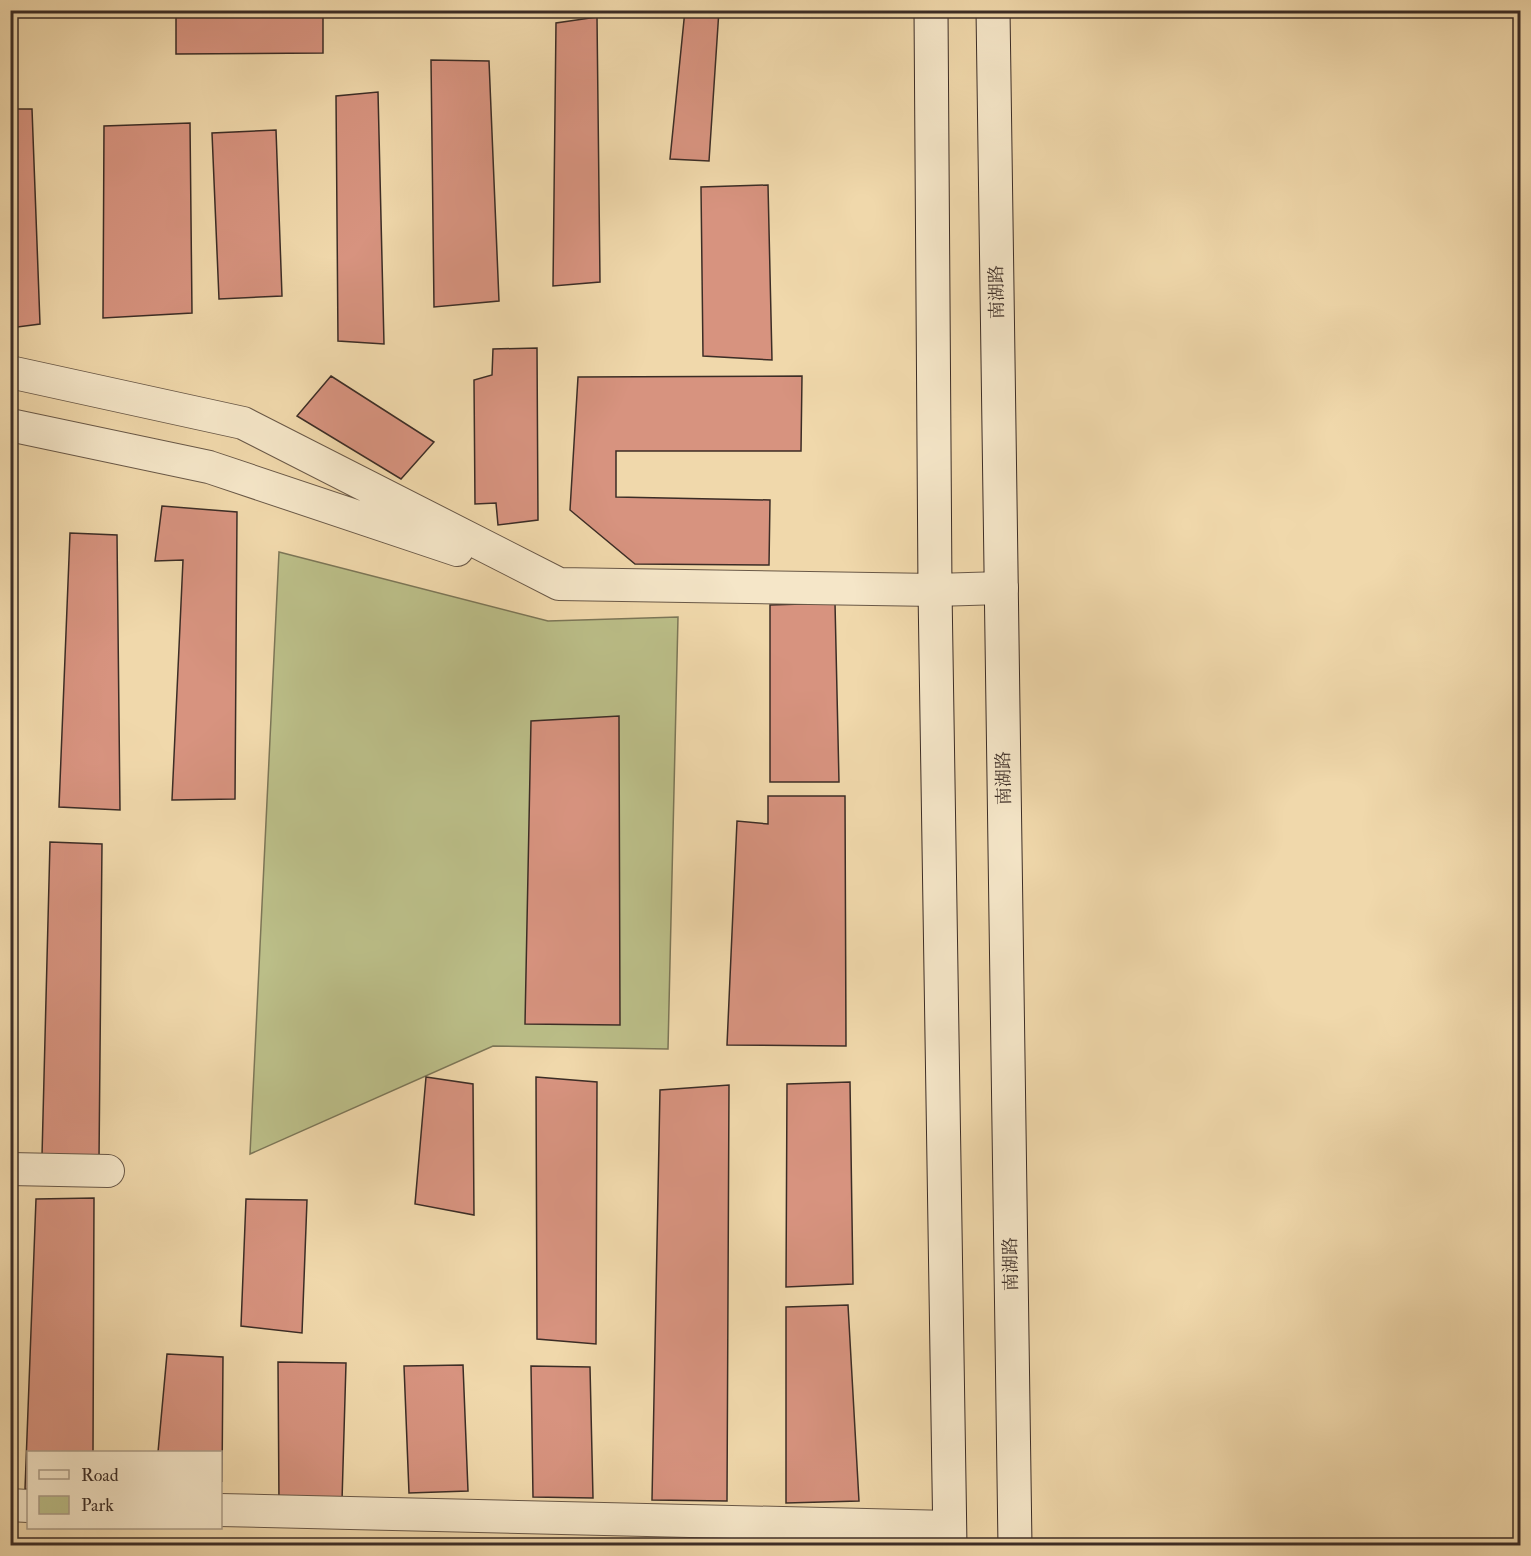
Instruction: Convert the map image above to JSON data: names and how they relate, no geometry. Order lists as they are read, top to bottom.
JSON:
{
  "streets": {
    "main road": ["南湖路"]
  },
  "legend": ["Road", "Park"]
}
